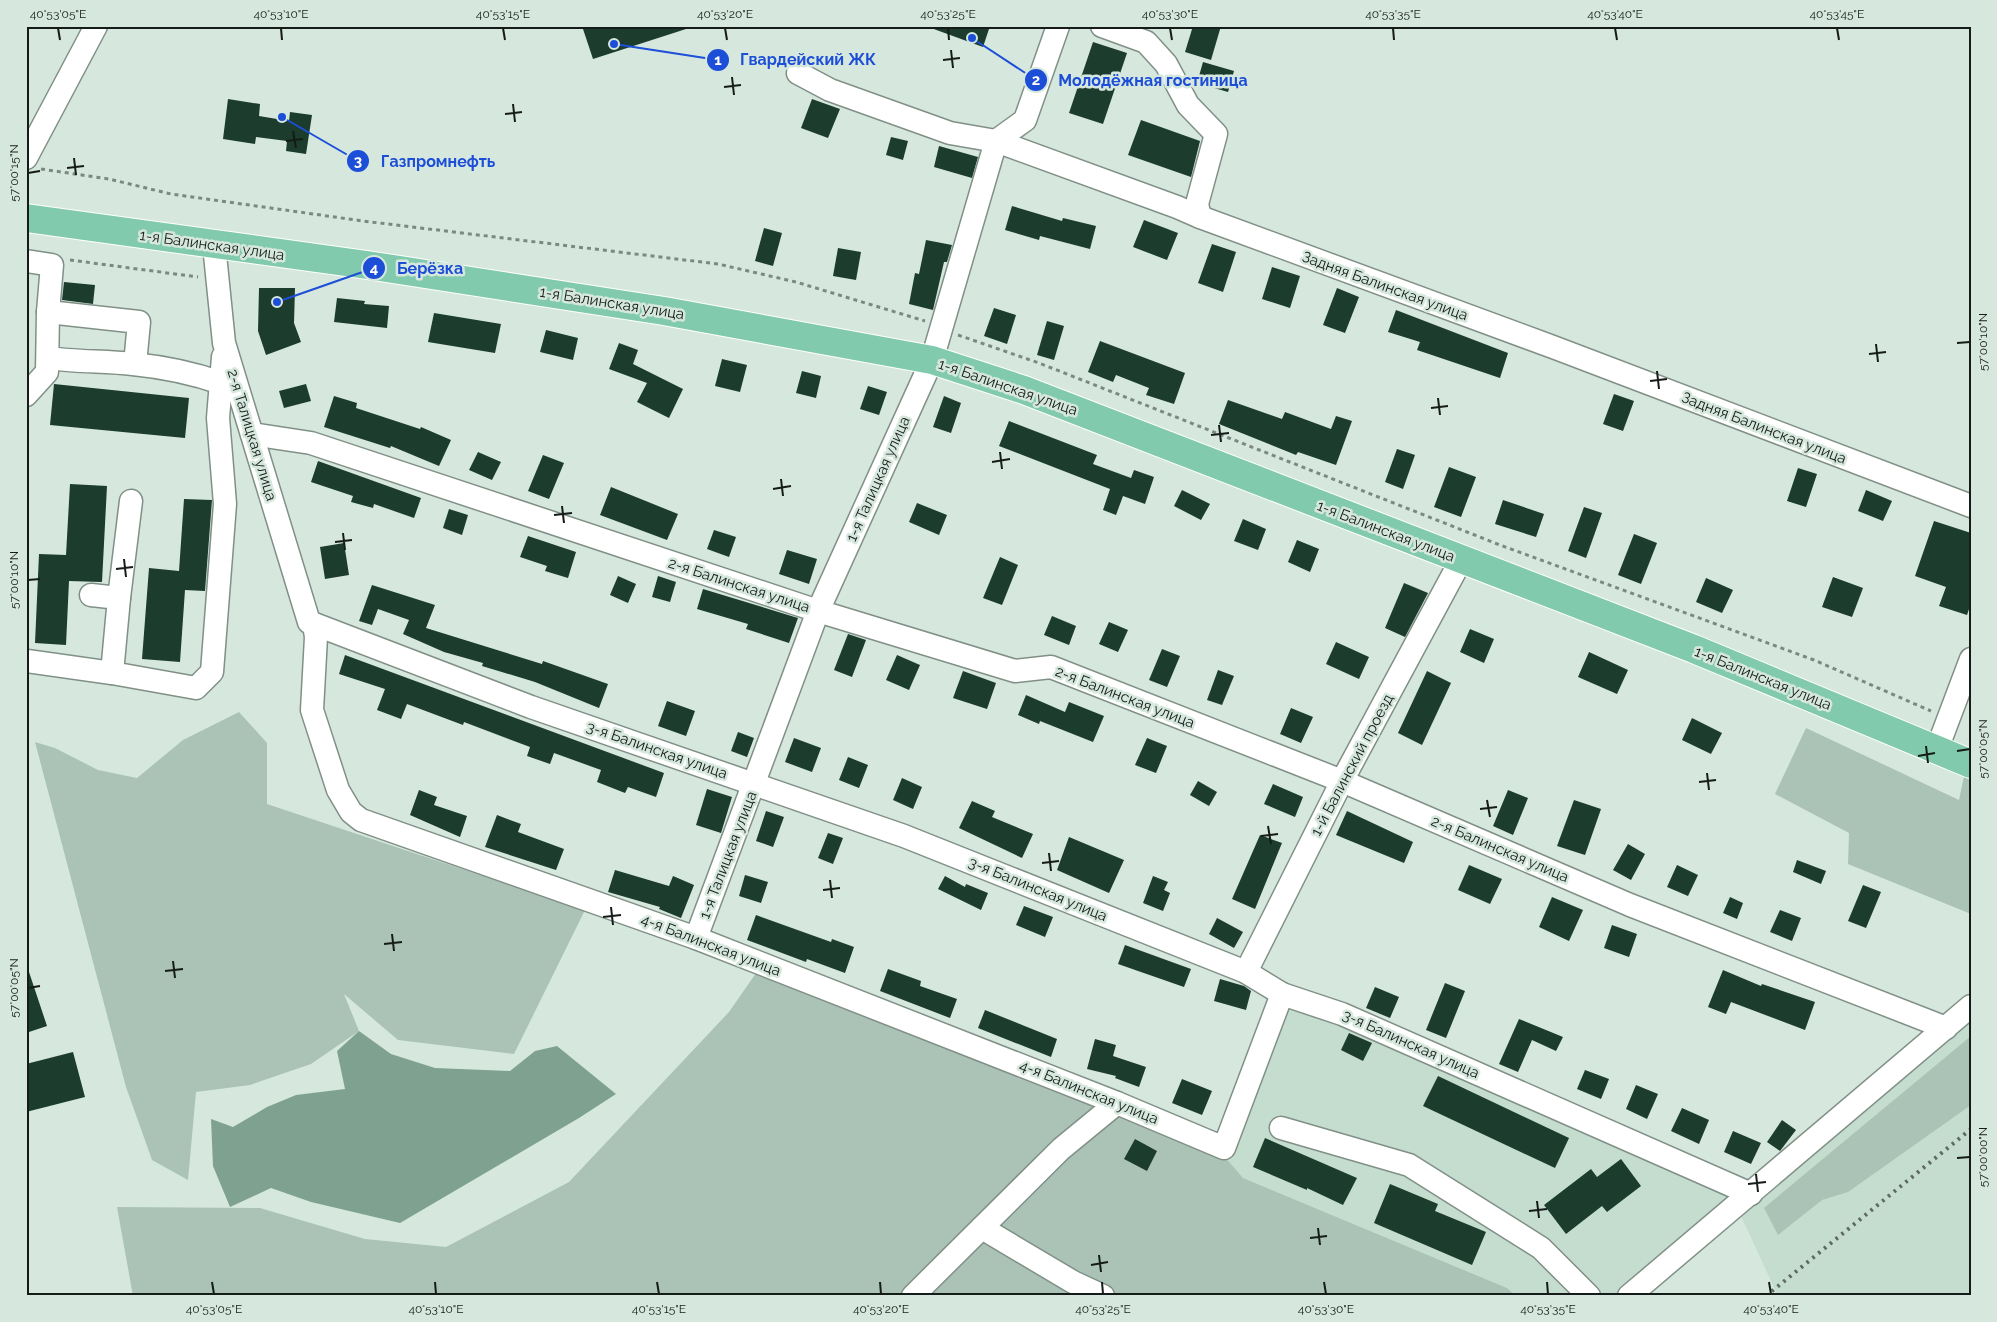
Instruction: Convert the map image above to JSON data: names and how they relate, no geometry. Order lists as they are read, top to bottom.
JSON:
{
  "streets": {
    "main road": ["1-я Балинская улица"],
    "street": [
      "Задняя Балинская улица",
      "2-я Талицкая улица",
      "1-я Талицкая улица",
      "2-я Балинская улица",
      "3-я Балинская улица",
      "1-й Балинский проезд",
      "4-я Балинская улица"
    ]
  },
  "crossings": [
    ["1-я Балинская улица", "2-я Талицкая улица"],
    ["1-я Балинская улица", "1-я Талицкая улица"],
    ["1-я Балинская улица", "1-й Балинский проезд"],
    ["Задняя Балинская улица", "1-я Талицкая улица"],
    ["2-я Талицкая улица", "2-я Балинская улица"],
    ["2-я Талицкая улица", "3-я Балинская улица"],
    ["2-я Талицкая улица", "4-я Балинская улица"],
    ["1-я Талицкая улица", "2-я Балинская улица"],
    ["1-я Талицкая улица", "3-я Балинская улица"],
    ["1-я Талицкая улица", "4-я Балинская улица"],
    ["2-я Балинская улица", "1-й Балинский проезд"],
    ["3-я Балинская улица", "1-й Балинский проезд"],
    ["3-я Балинская улица", "4-я Балинская улица"]
  ],
  "places": [
    "Молодёжная гостиница",
    "Гвардейский ЖК",
    "Газпромнефть",
    "Берёзка"
  ],
  "coordinates": [
    "40°53'05\"E",
    "40°53'10\"E",
    "40°53'15\"E",
    "40°53'20\"E",
    "40°53'25\"E",
    "40°53'30\"E",
    "40°53'35\"E",
    "40°53'40\"E",
    "40°53'45\"E",
    "57°00'15\"N",
    "57°00'10\"N",
    "57°00'05\"N",
    "57°00'00\"N"
  ]
}
